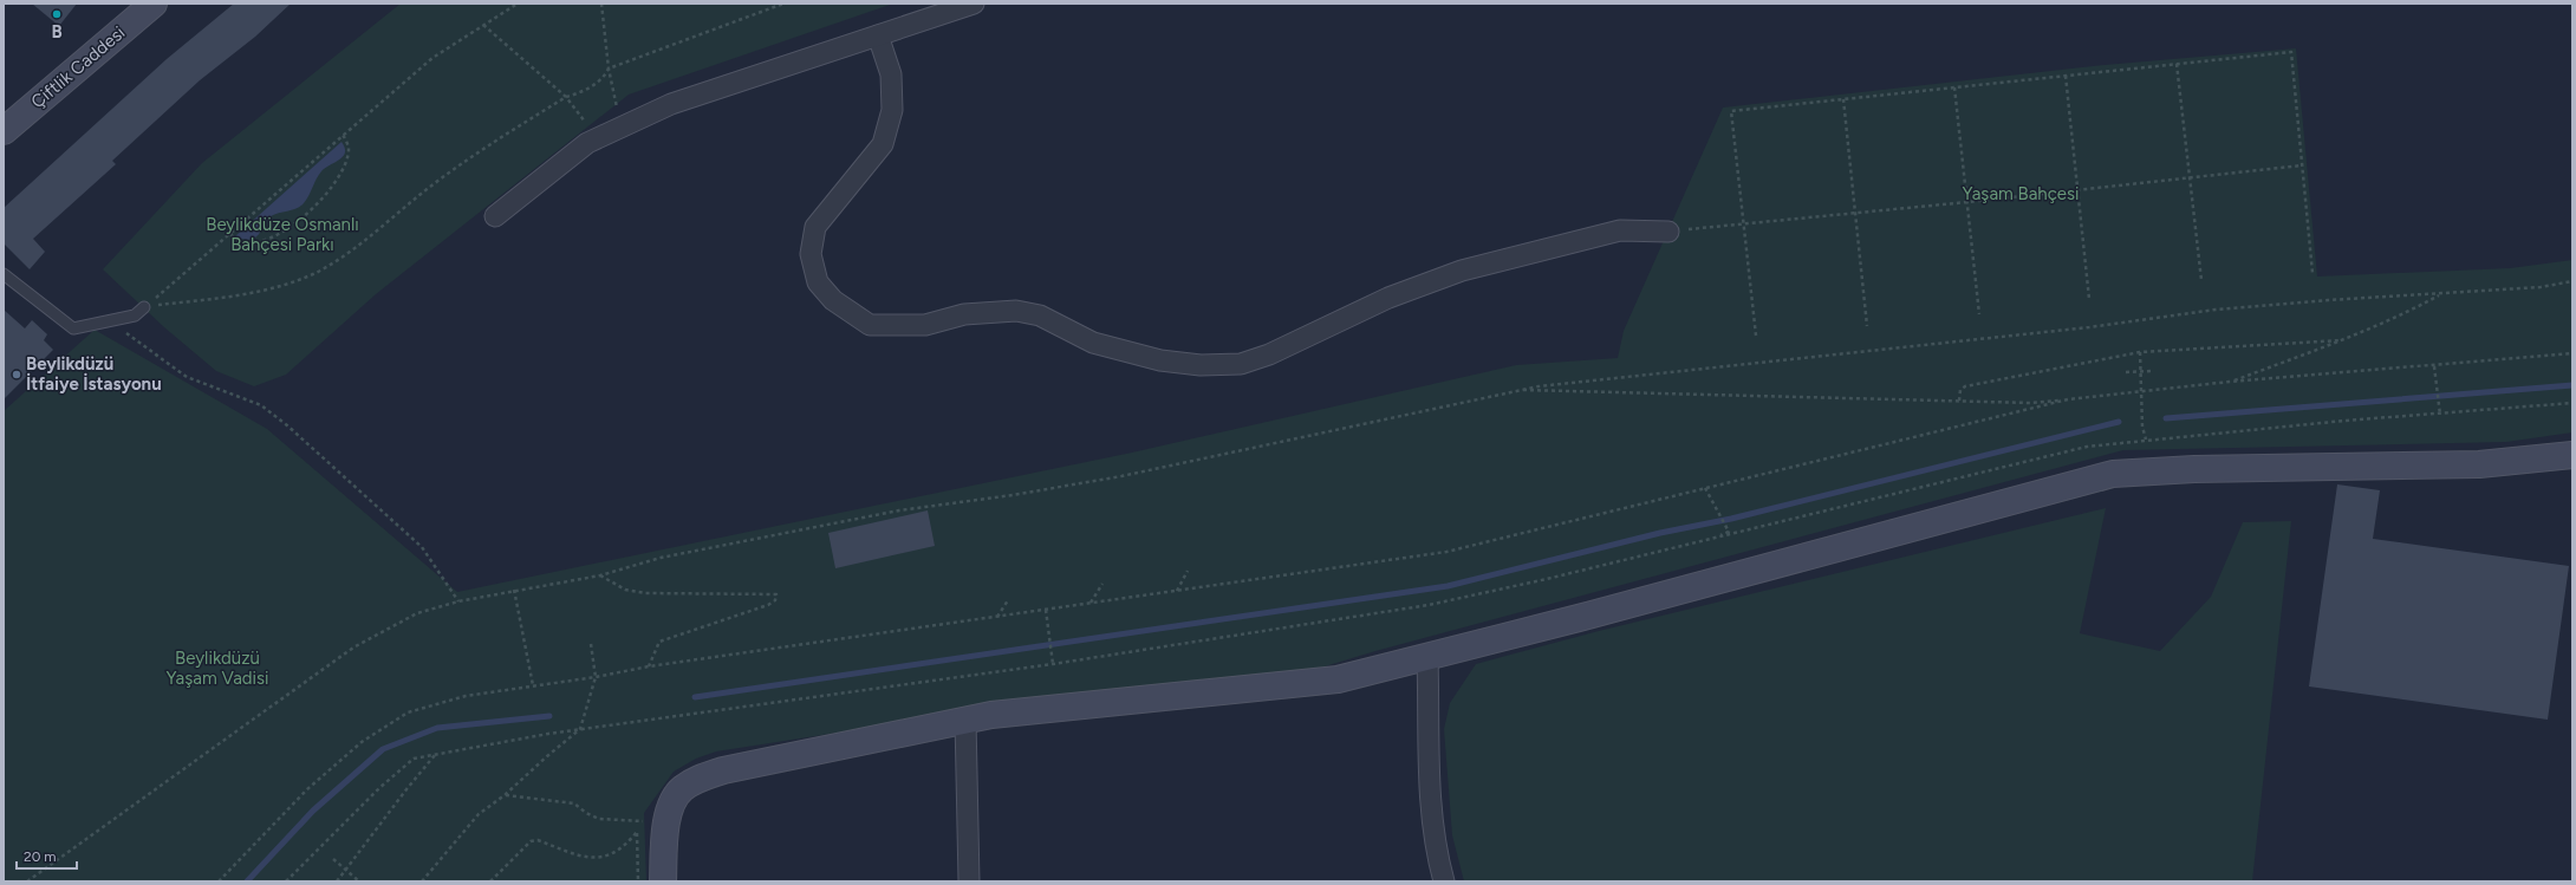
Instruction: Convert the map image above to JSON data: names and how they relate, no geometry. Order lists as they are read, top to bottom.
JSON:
{
  "streets": {
    "street": ["Çiftlik Caddesi"]
  },
  "parks": ["Yaşam Bahçesi", "Beylikdüze Osmanlı Bahçesi Parkı", "Beylikdüzü Yaşam Vadisi"],
  "places": ["B", "Beylikdüzü İtfaiye İstasyonu"],
  "scale_bar": "20 m"
}
